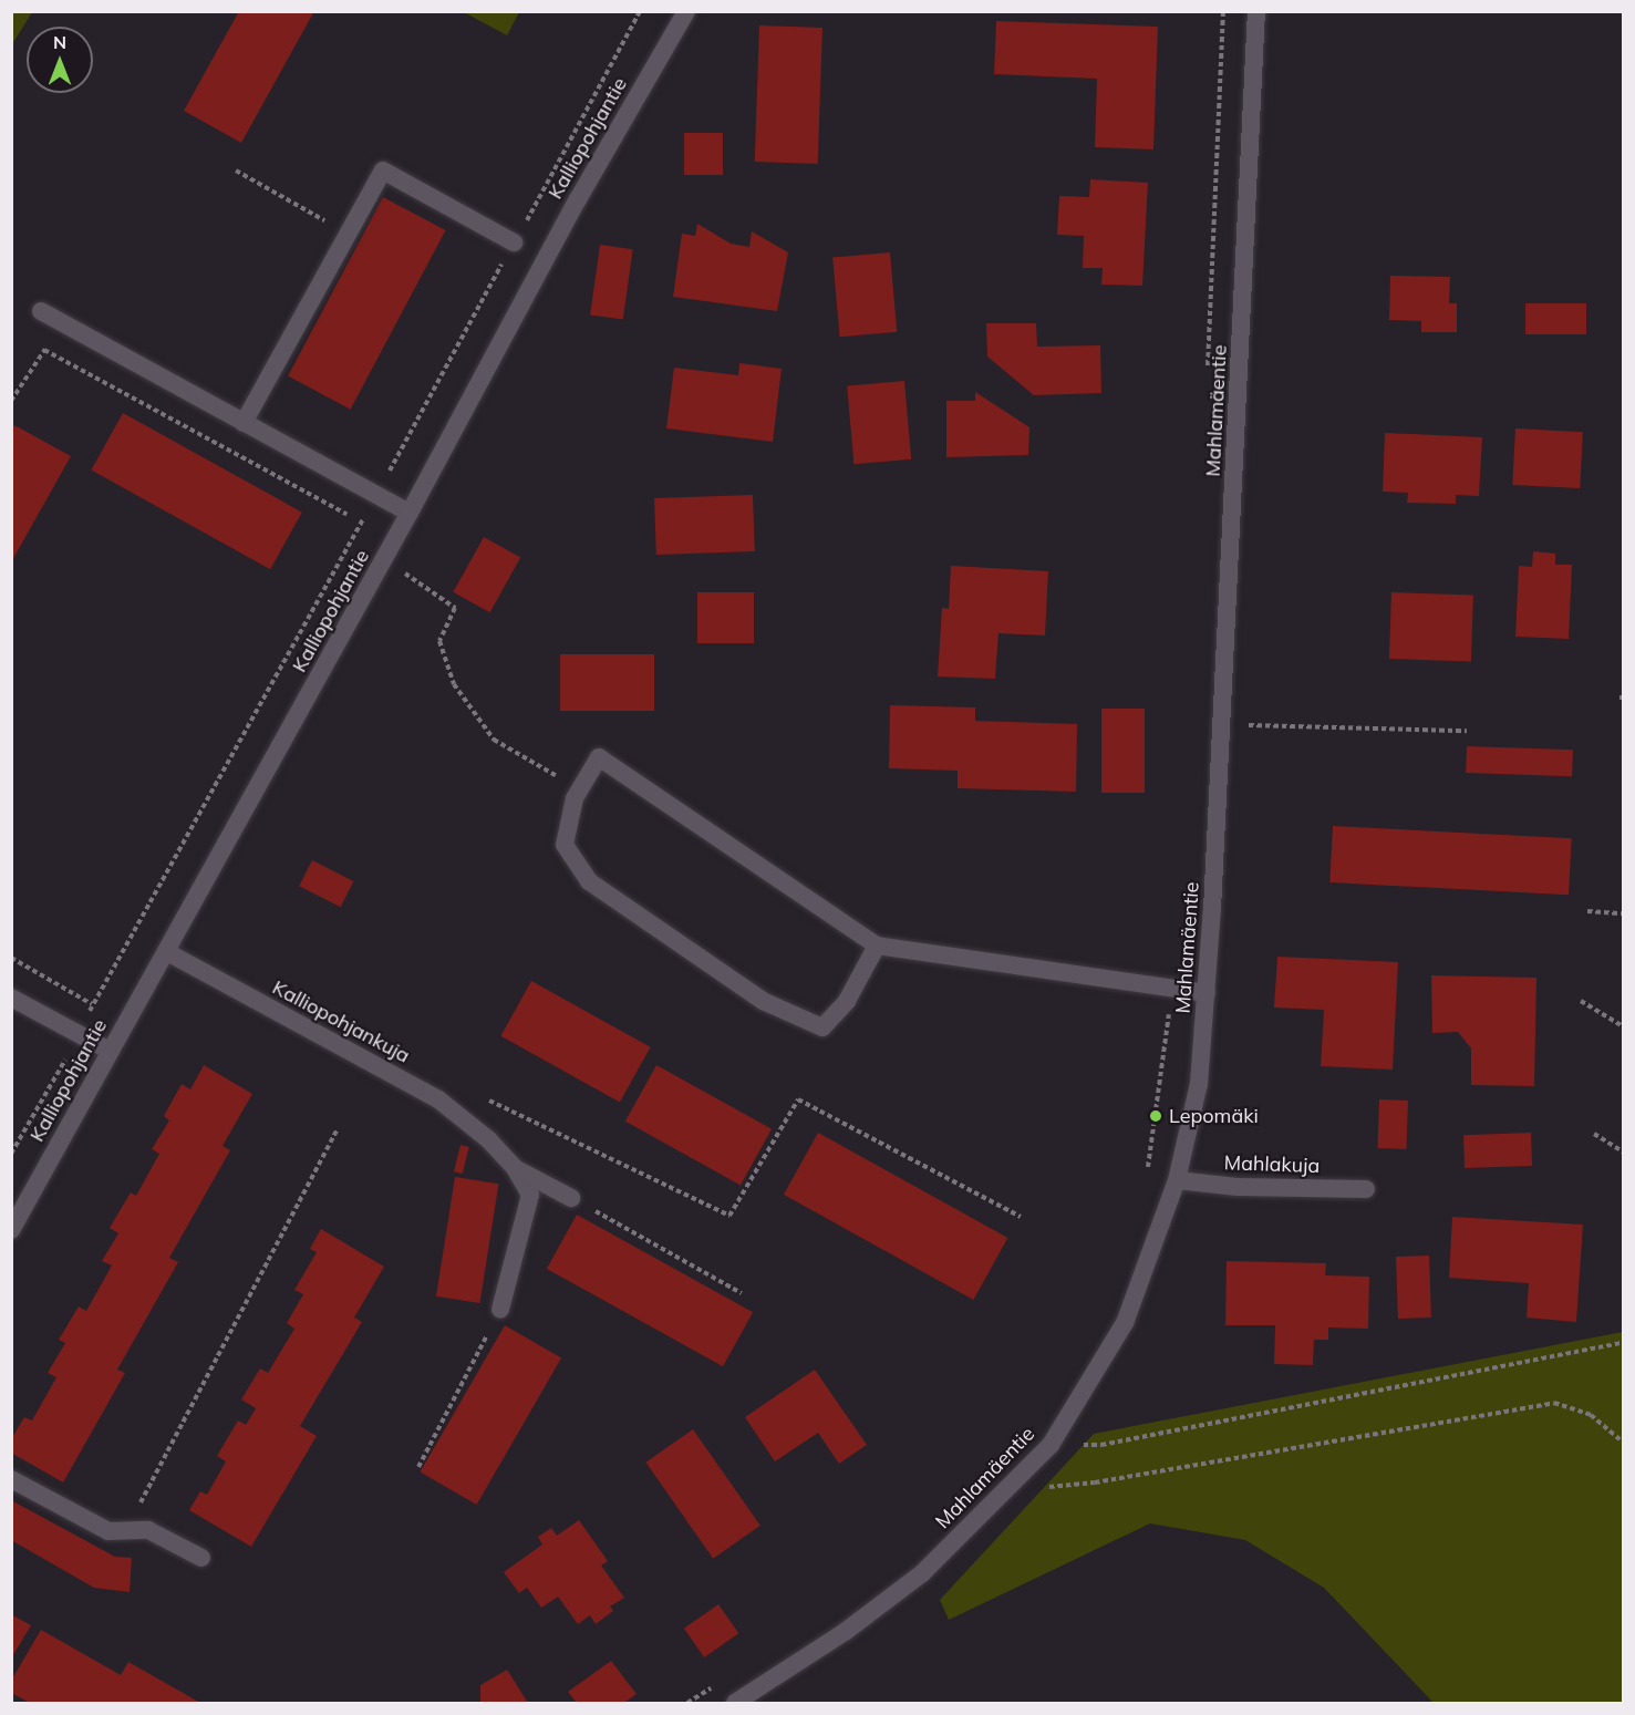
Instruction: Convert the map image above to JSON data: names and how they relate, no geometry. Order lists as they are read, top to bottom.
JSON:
{
  "streets": {
    "street": [
      "Kalliopohjantie",
      "Mahlamäentie",
      "Kalliopohjankuja",
      "Mahlakuja"
    ]
  },
  "crossings": [
    ["Kalliopohjantie", "Kalliopohjankuja"],
    ["Mahlamäentie", "Mahlakuja"]
  ],
  "places": ["Lepomäki"],
  "north": "top"
}
